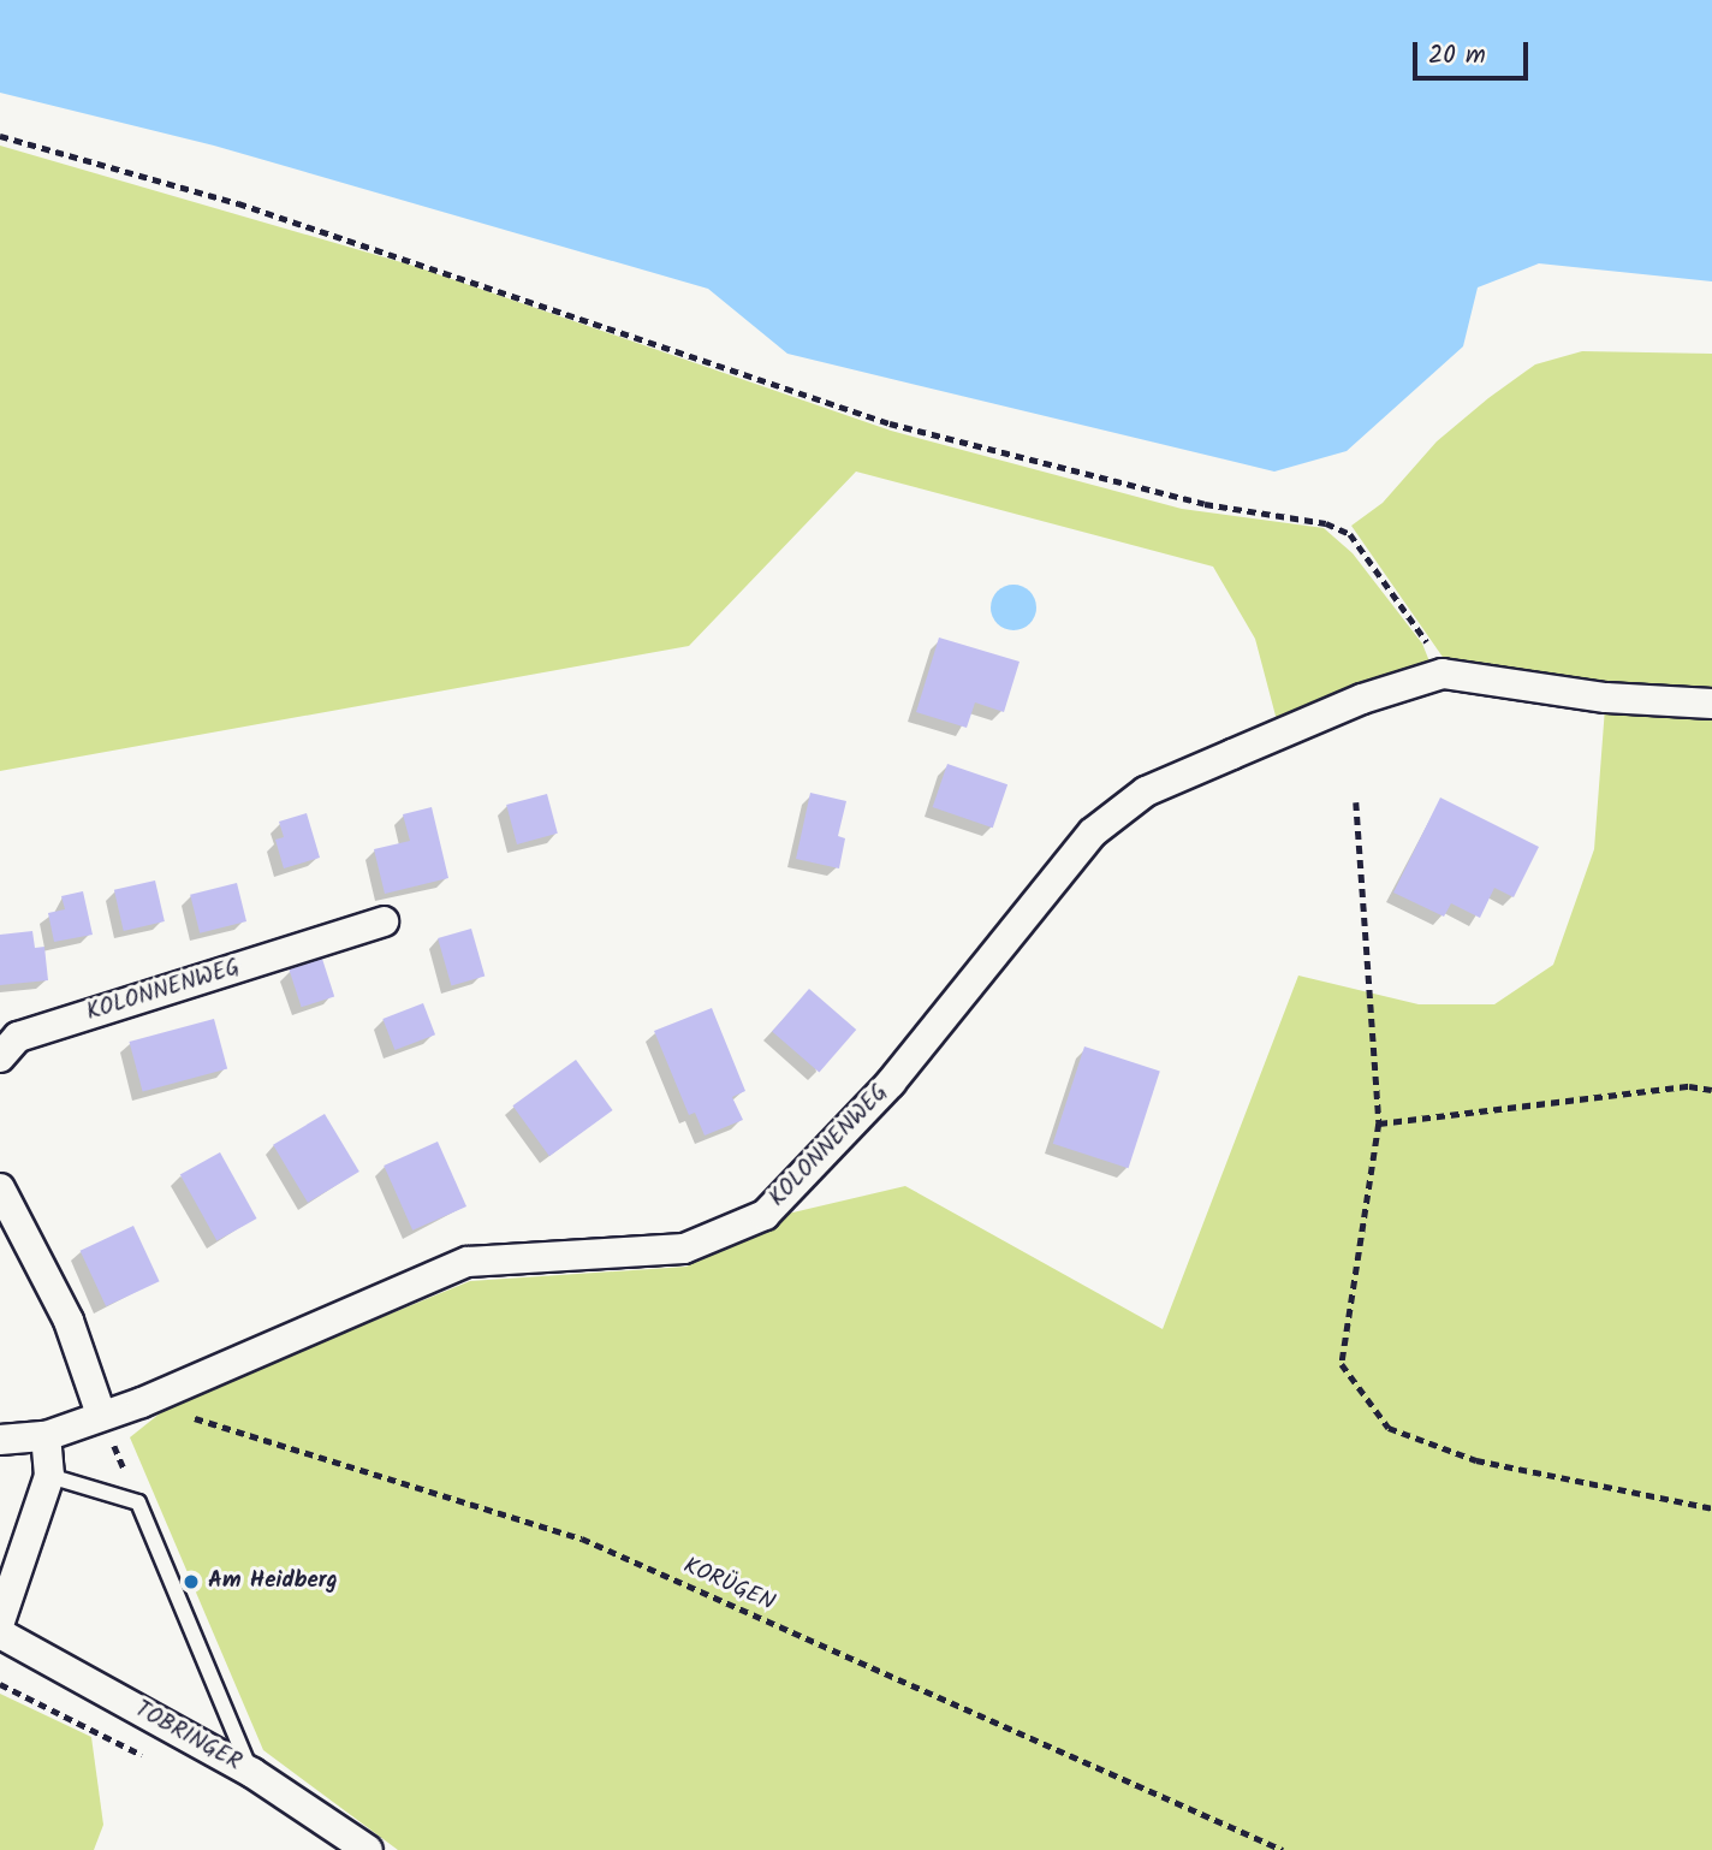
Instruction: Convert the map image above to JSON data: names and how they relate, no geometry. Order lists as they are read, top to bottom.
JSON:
{
  "streets": {
    "street": ["KOLONNENWEG", "TOBRINGER"],
    "path": ["KORÜGEN"]
  },
  "crossings": [
    ["KOLONNENWEG", "KORÜGEN"]
  ],
  "places": ["Am Heidberg"],
  "scale_bar": "20 m"
}
